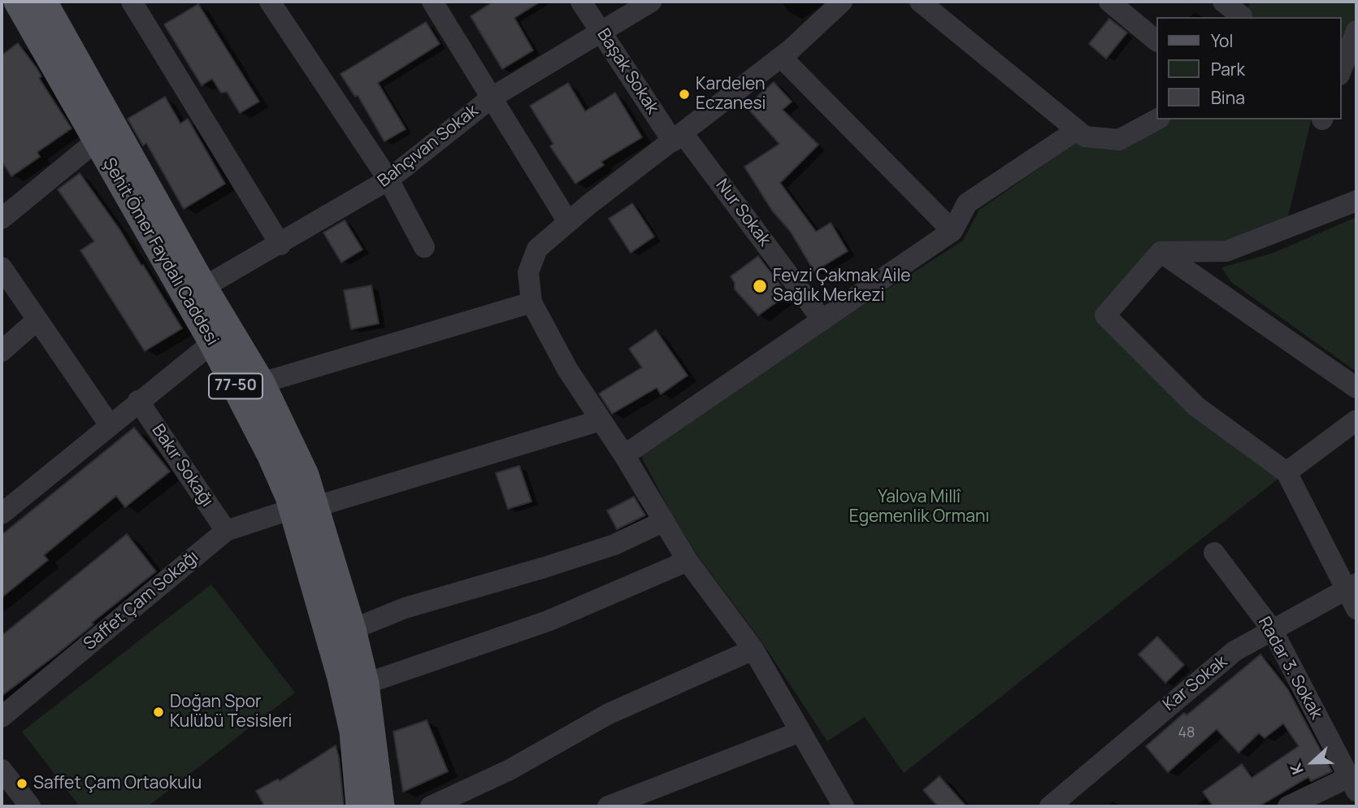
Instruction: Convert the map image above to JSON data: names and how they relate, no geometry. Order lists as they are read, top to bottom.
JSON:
{
  "streets": {
    "main road": ["Şehit Ömer Faydalı Caddesi", "77-50"],
    "street": [
      "Başak Sokak",
      "Bahçıvan Sokak",
      "Nur Sokak",
      "Bakır Sokağı",
      "Saffet Çam Sokağı",
      "Radar 3. Sokak",
      "Kar Sokak"
    ]
  },
  "crossings": [
    ["Başak Sokak", "Bahçıvan Sokak"],
    ["Başak Sokak", "Nur Sokak"],
    ["Bahçıvan Sokak", "Şehit Ömer Faydalı Caddesi"],
    ["Şehit Ömer Faydalı Caddesi", "Saffet Çam Sokağı"],
    ["Bakır Sokağı", "Saffet Çam Sokağı"],
    ["Radar 3. Sokak", "Kar Sokak"]
  ],
  "parks": ["Yalova Millî Egemenlik Ormanı"],
  "places": [
    "Kardelen Eczanesi",
    "Fevzi Çakmak Aile Sağlık Merkezi",
    "Doğan Spor Kulübü Tesisleri",
    "Saffet Çam Ortaokulu"
  ],
  "house_numbers": ["48"],
  "legend": ["Yol", "Park", "Bina"],
  "north": "left"
}
